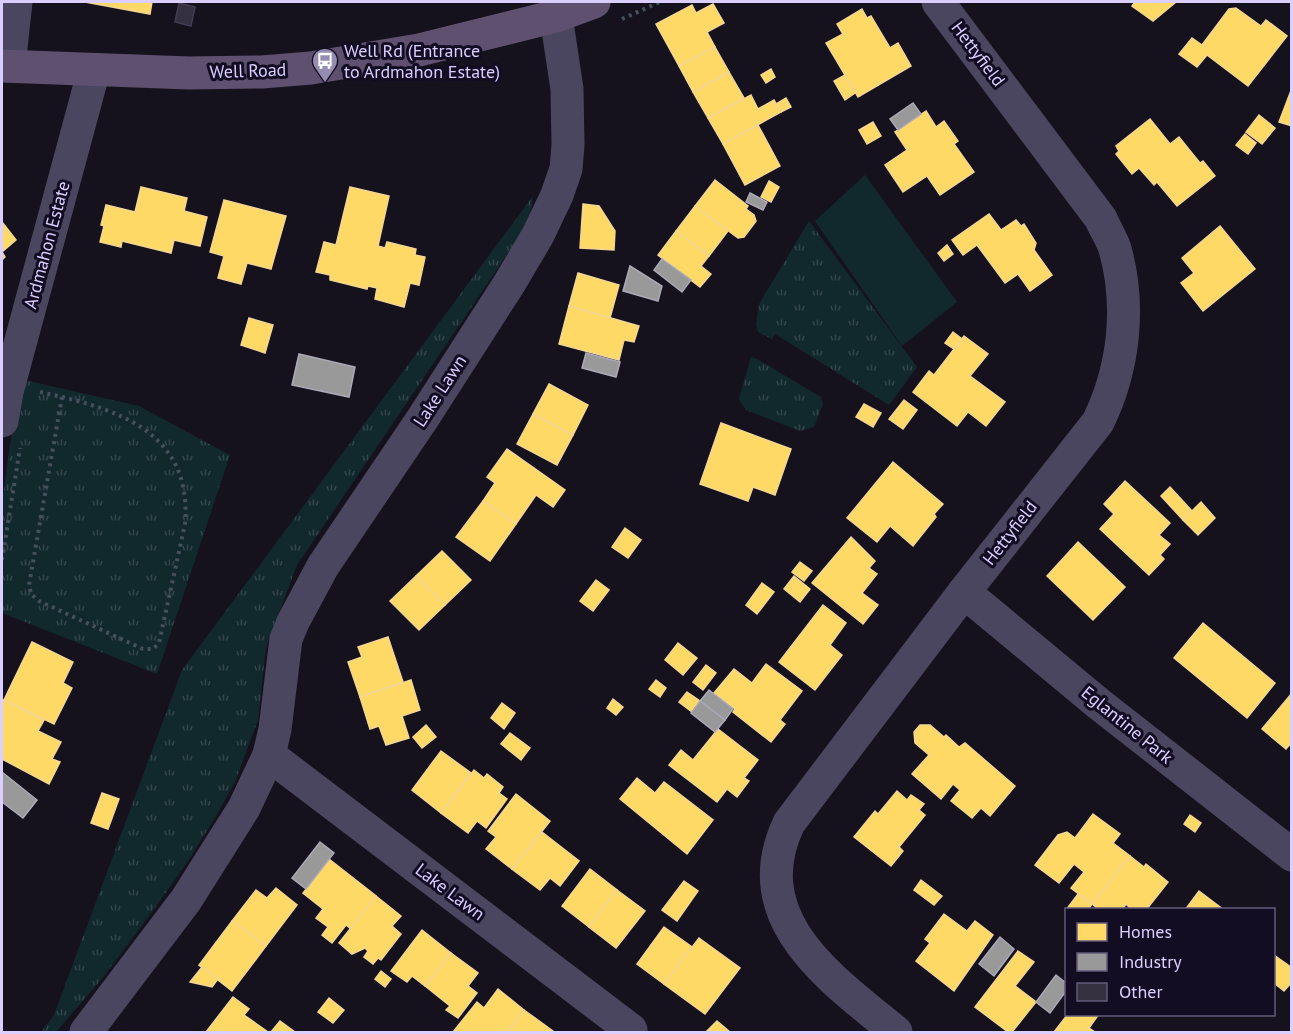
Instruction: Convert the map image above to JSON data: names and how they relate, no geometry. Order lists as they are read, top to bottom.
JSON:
{
  "streets": {
    "main road": ["Well Road"],
    "street": [
      "Hettyfield",
      "Ardmahon Estate",
      "Lake Lawn",
      "Eglantine Park"
    ]
  },
  "crossings": [
    ["Hettyfield", "Eglantine Park"],
    ["Well Road", "Ardmahon Estate"],
    ["Well Road", "Lake Lawn"]
  ],
  "places": {
    "bus stop": ["Well Rd (Entrance to Ardmahon Estate)"]
  },
  "legend": ["Homes", "Industry", "Other"]
}
